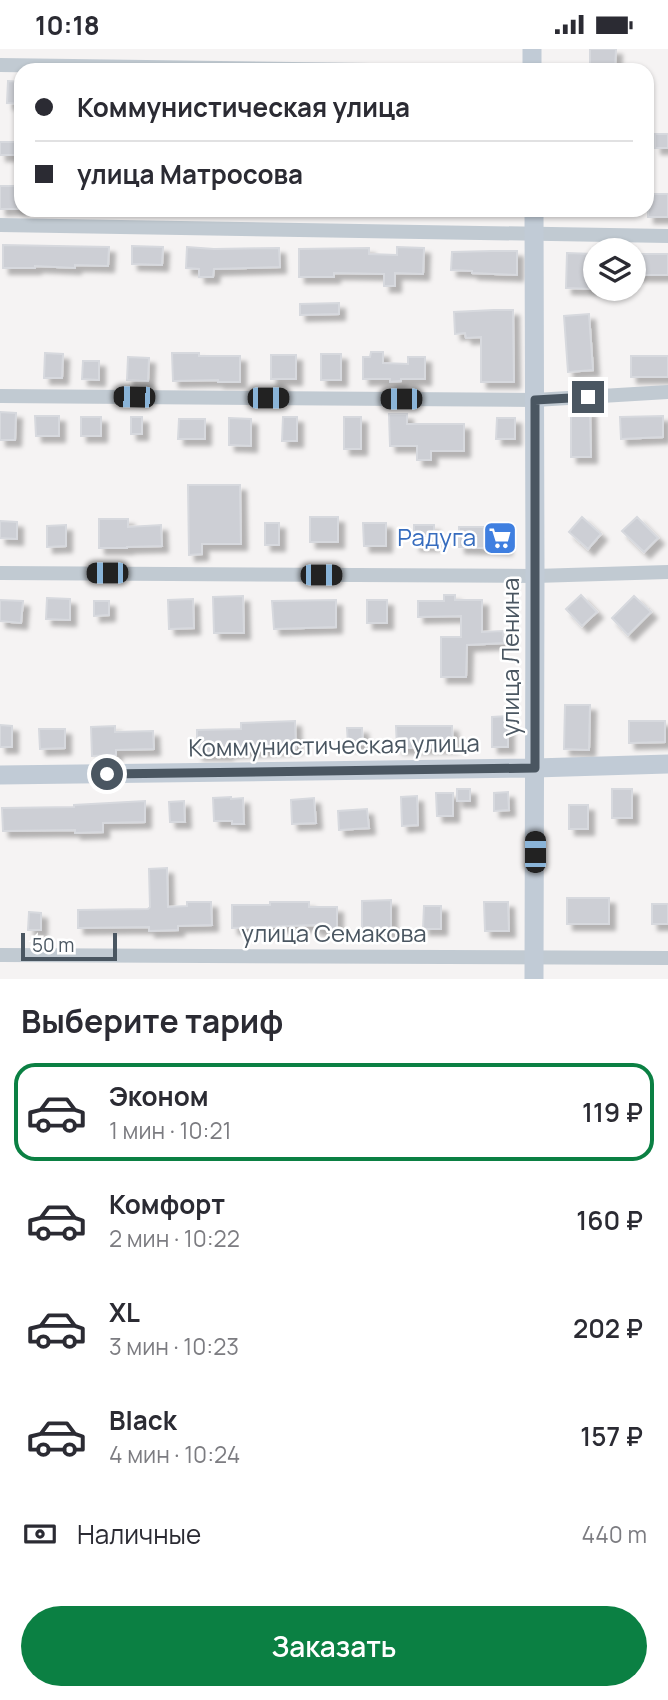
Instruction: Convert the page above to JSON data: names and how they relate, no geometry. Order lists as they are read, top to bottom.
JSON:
{
  "streets": {
    "main road": ["улица Ленина", "Коммунистическая улица"],
    "street": ["улица Семакова"]
  },
  "crossings": [
    ["улица Ленина", "Коммунистическая улица"],
    ["улица Ленина", "улица Семакова"]
  ],
  "places": {
    "supermarket": ["Радуга"]
  },
  "scale_bar": "50 m",
  "page": {
    "status": "10:18",
    "banner": ["Коммунистическая улица", "улица Матросова"],
    "scale": "50 m",
    "heading": "Выберите тариф",
    "list": [
      {
        "name": "Эконом",
        "note": "1 мин · 10:21",
        "value": "119 ₽"
      },
      {
        "name": "Комфорт",
        "note": "2 мин · 10:22",
        "value": "160 ₽"
      },
      {
        "name": "XL",
        "note": "3 мин · 10:23",
        "value": "202 ₽"
      },
      {
        "name": "Black",
        "note": "4 мин · 10:24",
        "value": "157 ₽"
      }
    ],
    "pay": ["Наличные", "440 m"],
    "buttons": "Заказать"
  }
}
